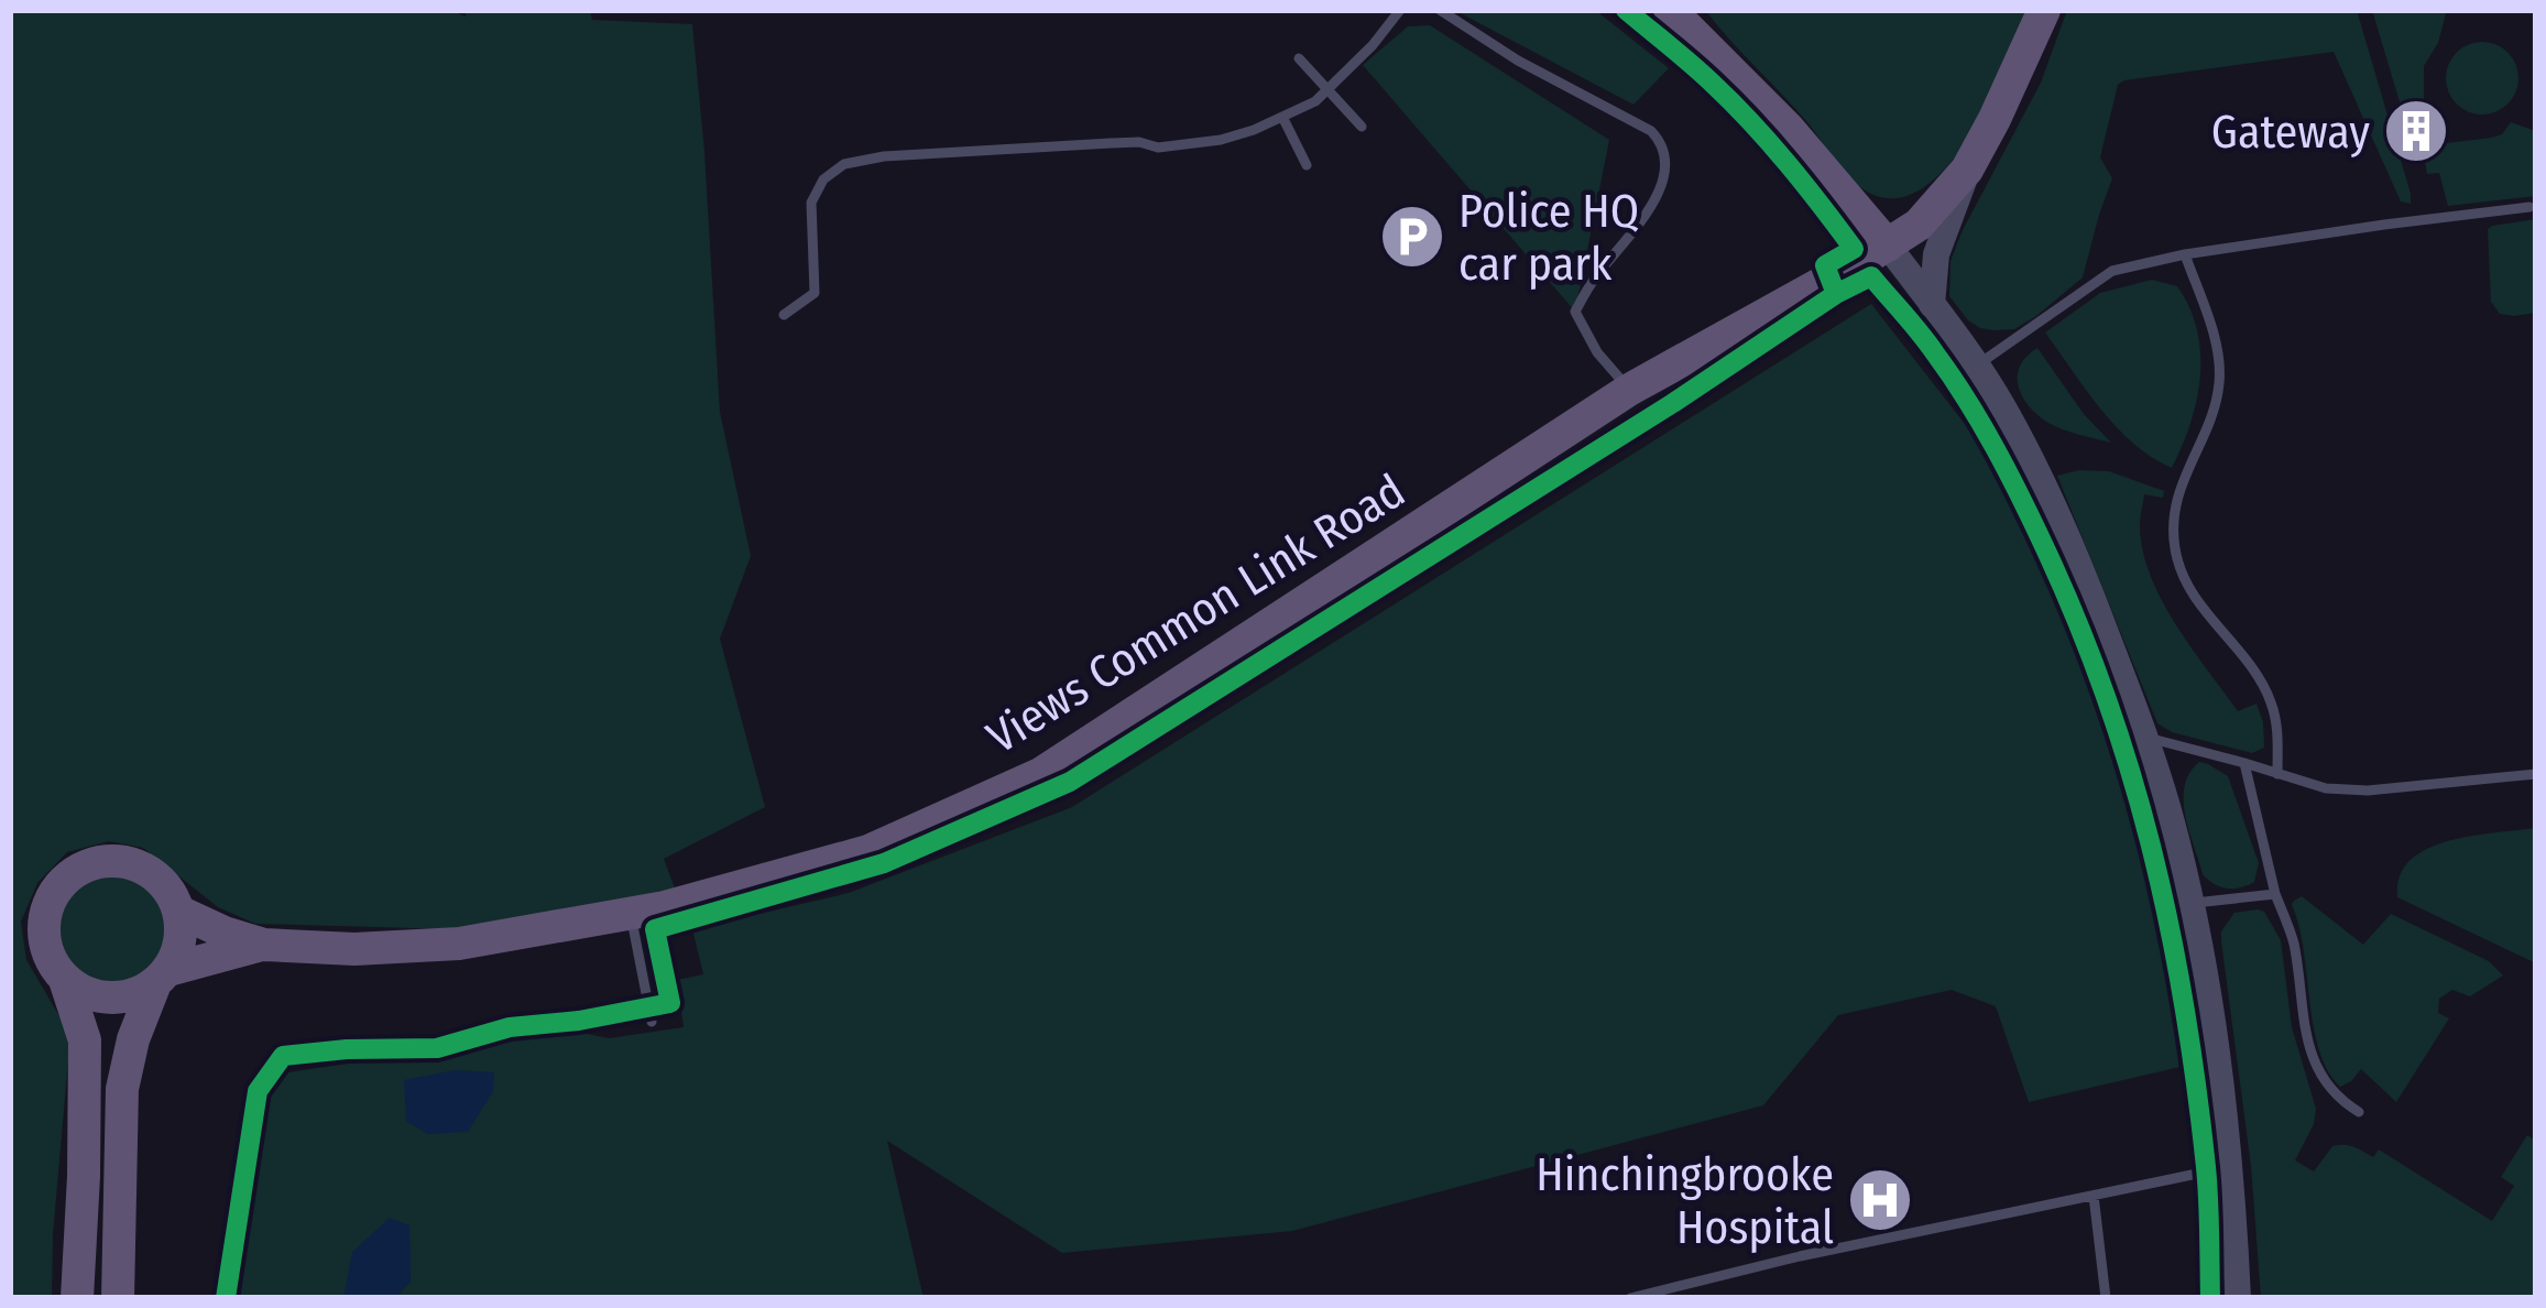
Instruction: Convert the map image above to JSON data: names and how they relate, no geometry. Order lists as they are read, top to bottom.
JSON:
{
  "streets": {
    "main road": ["Views Common Link Road"]
  },
  "places": {
    "building": ["Gateway"],
    "parking": ["Police HQ car park"],
    "hospital": ["Hinchingbrooke Hospital"]
  }
}
